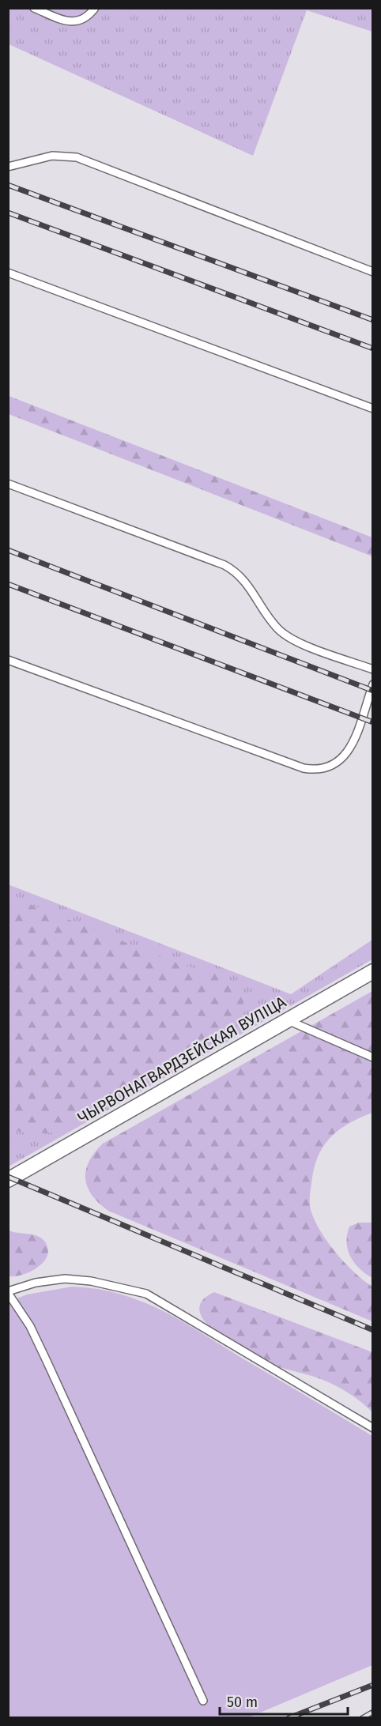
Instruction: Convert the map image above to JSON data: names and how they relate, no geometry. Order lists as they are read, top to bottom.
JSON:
{
  "streets": {
    "street": ["ЧЫРВОНАГВАРДЗЕЙСКАЯ ВУЛІЦА"]
  },
  "scale_bar": "50 m"
}
